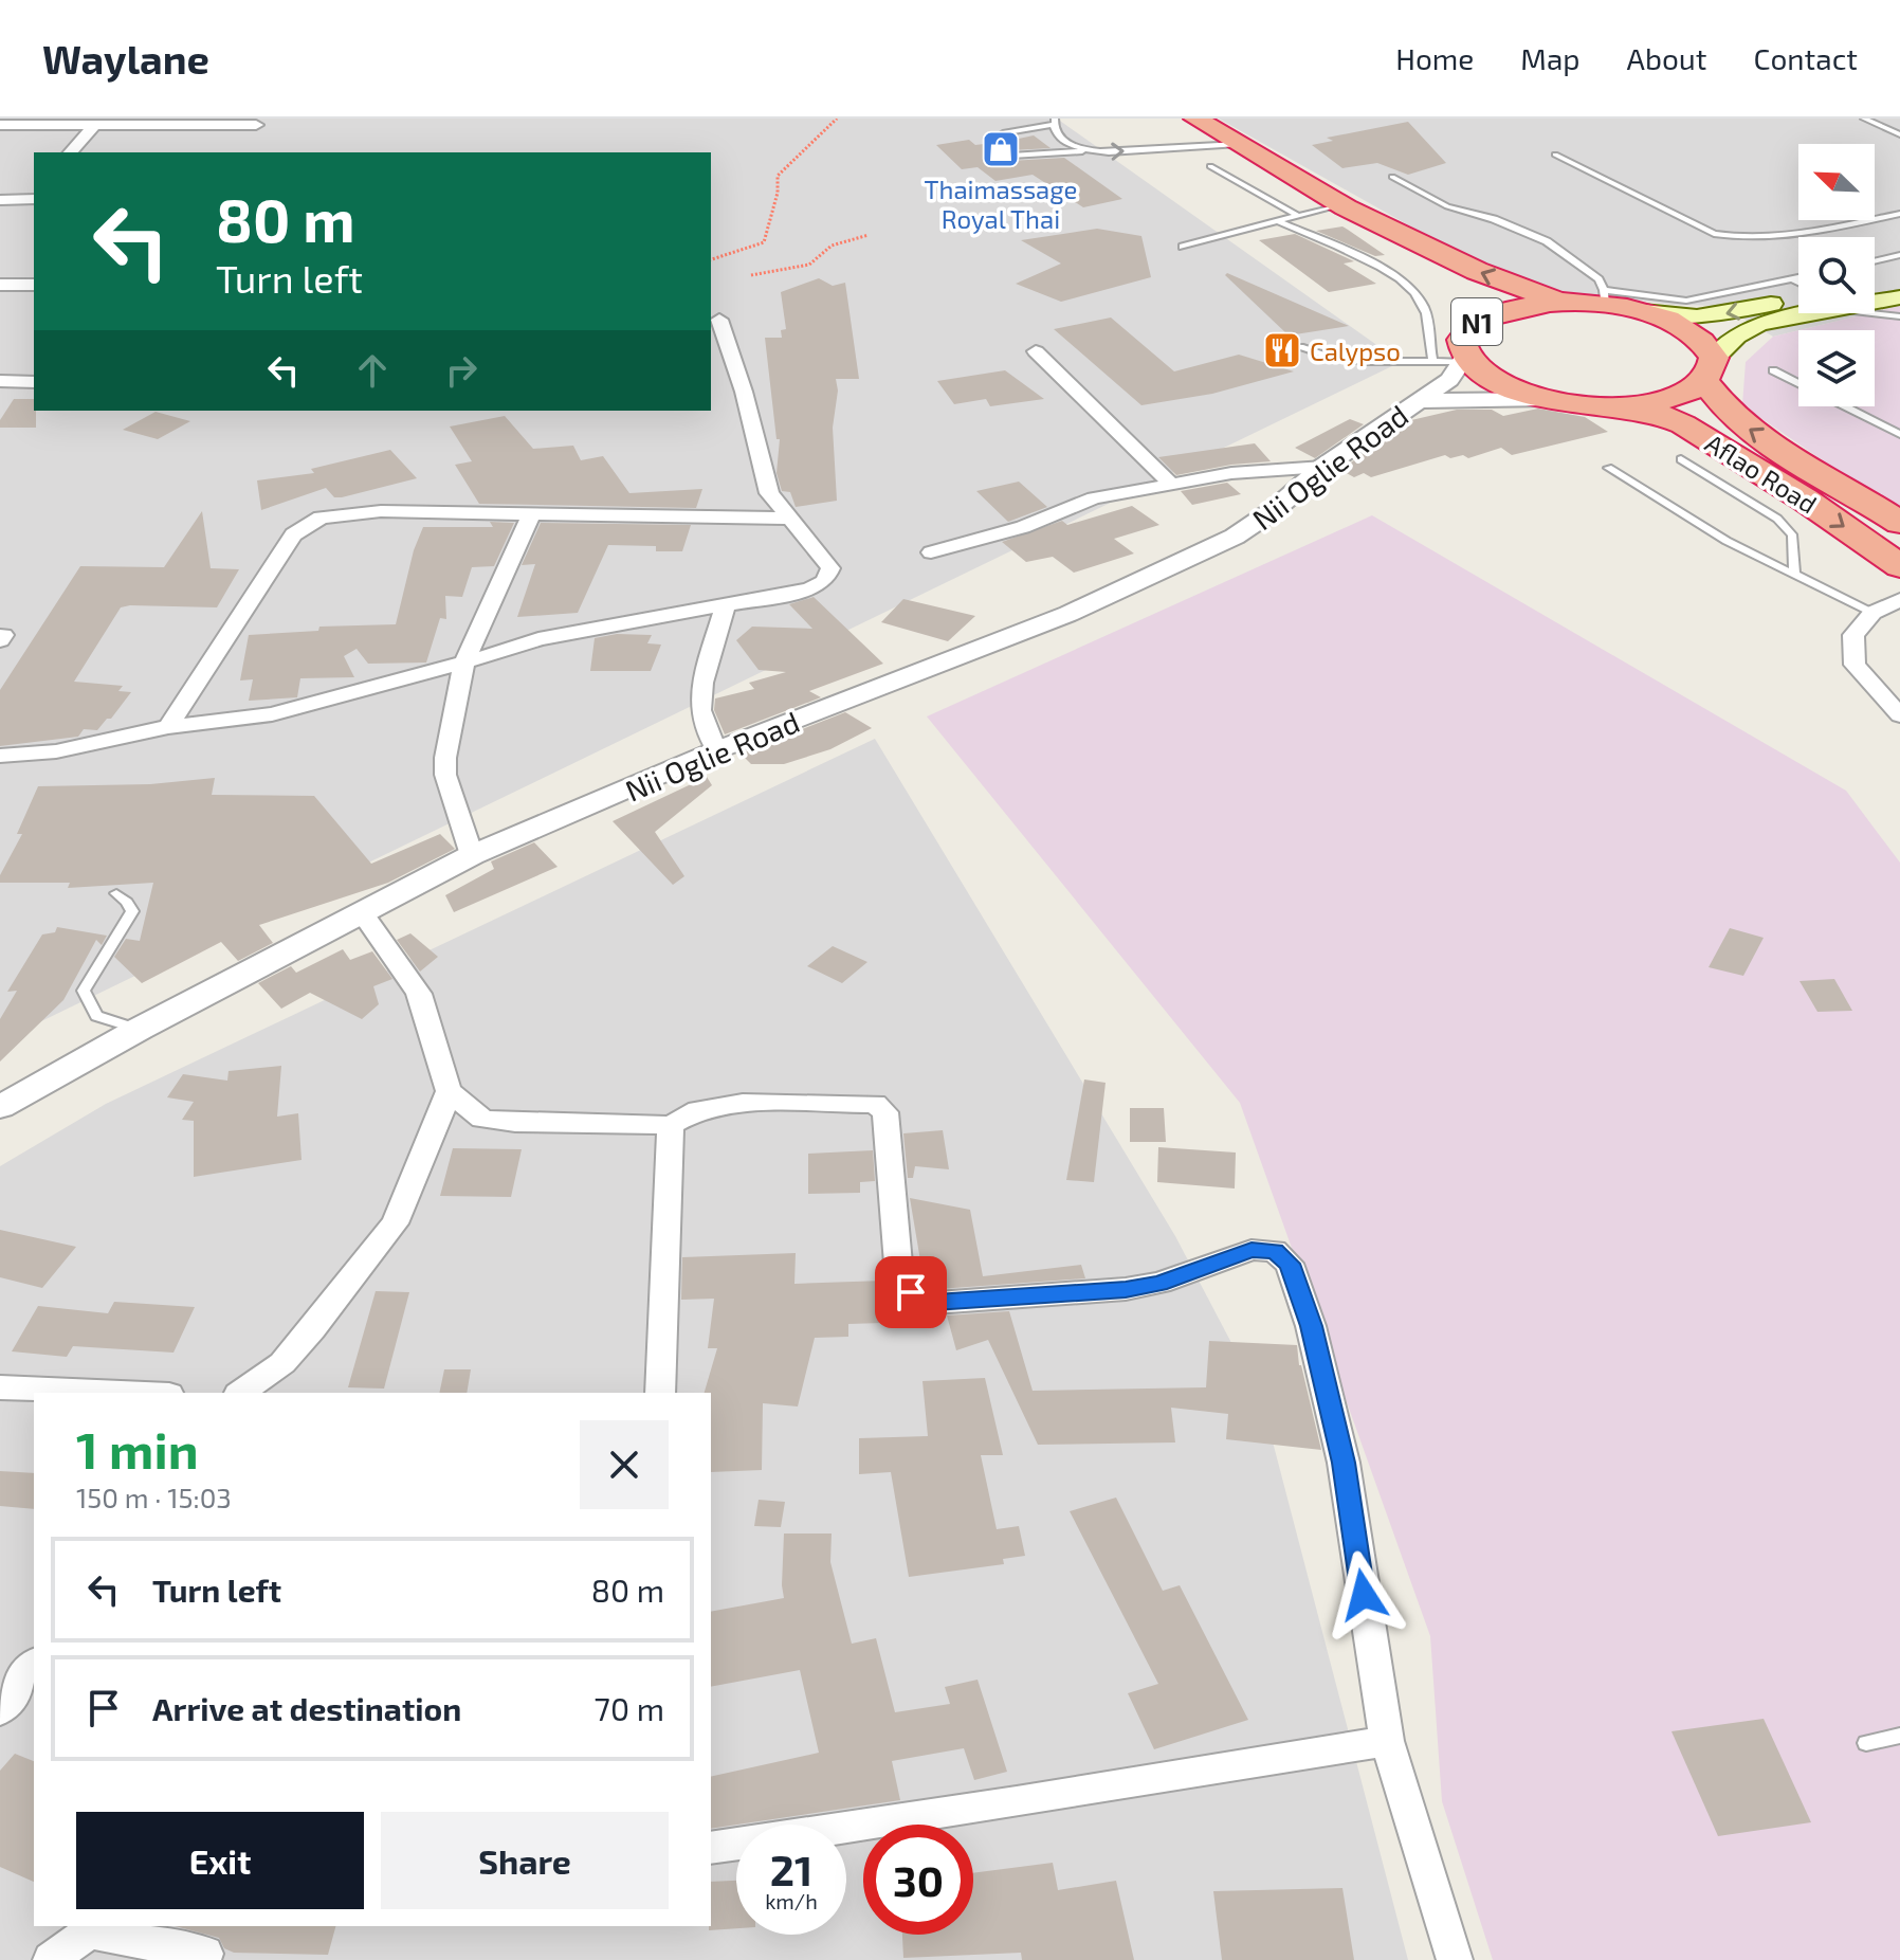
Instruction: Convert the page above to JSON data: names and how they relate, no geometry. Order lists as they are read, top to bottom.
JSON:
{
  "streets": {
    "highway": ["N1", "Aflao Road"],
    "street": ["Nii Oglie Road"]
  },
  "crossings": [
    ["N1", "Nii Oglie Road"],
    ["N1", "Aflao Road"]
  ],
  "places": {
    "shop": ["Thaimassage Royal Thai"],
    "restaurant": ["Calypso"]
  },
  "north": "top left",
  "page": {
    "header": "Waylane",
    "nav": [
      "Home",
      "Map",
      "About",
      "Contact"
    ],
    "turn": ["80 m", "Turn left"],
    "heading": ["1 min", "150 m · 15:03"],
    "list": [
      {
        "name": "Turn left",
        "value": "80 m"
      },
      {
        "name": "Arrive at destination",
        "value": "70 m"
      }
    ],
    "buttons": ["Exit", "Share"],
    "speed": "21 km/h",
    "limit": "30"
  }
}
